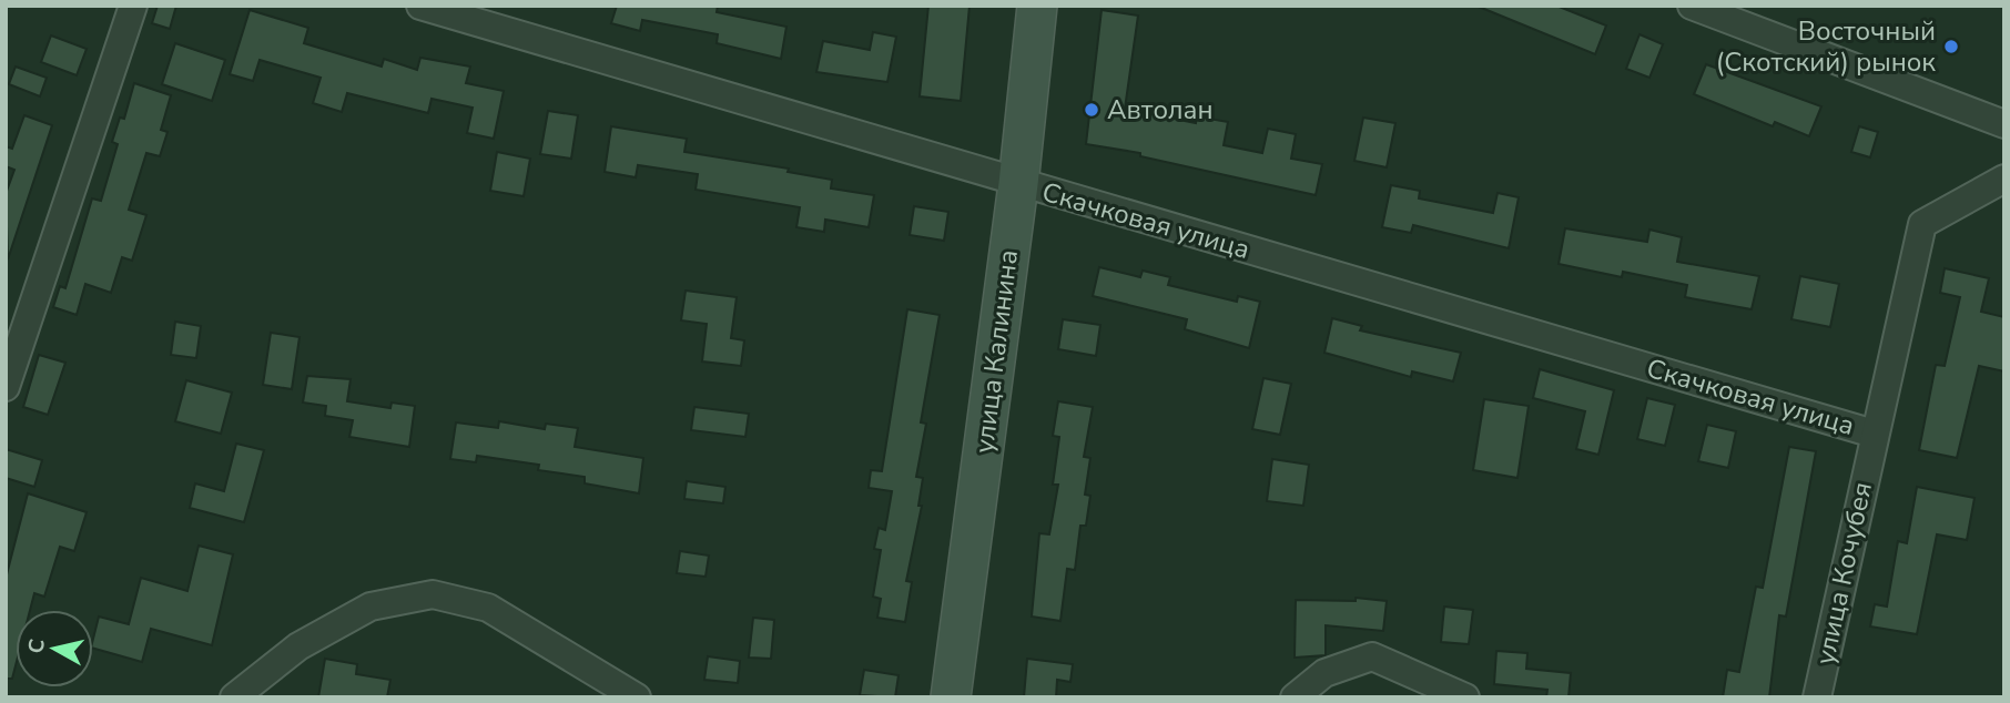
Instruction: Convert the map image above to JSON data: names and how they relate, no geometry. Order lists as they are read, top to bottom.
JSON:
{
  "streets": {
    "main road": ["улица Калинина"],
    "street": ["Скачковая улица", "улица Кочубея"]
  },
  "crossings": [
    ["Скачковая улица", "улица Калинина"],
    ["Скачковая улица", "улица Кочубея"]
  ],
  "places": ["Восточный (Скотский) рынок", "Автолан"],
  "north": "left"
}
